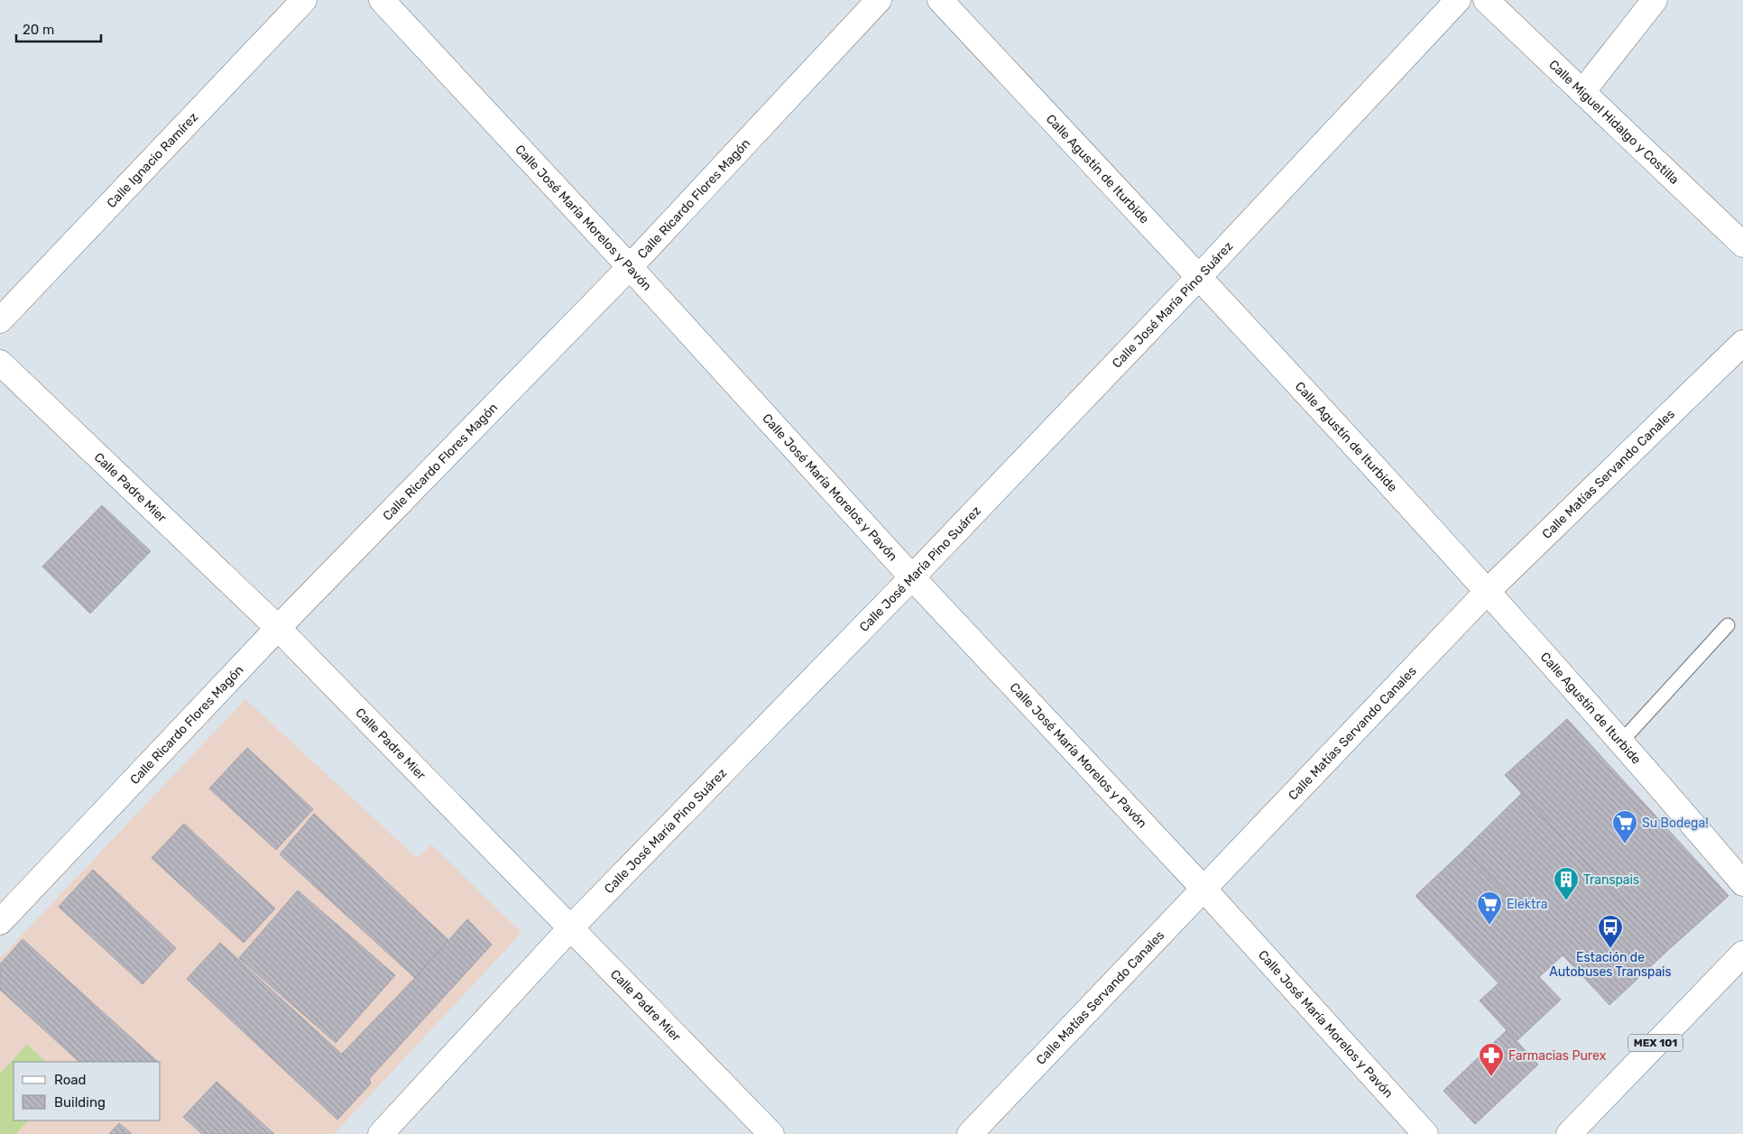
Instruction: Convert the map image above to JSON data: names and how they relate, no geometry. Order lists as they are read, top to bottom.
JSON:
{
  "streets": {
    "street": [
      "Calle Miguel Hidalgo y Costilla",
      "Calle Ignacio Ramírez",
      "Calle Agustín de Iturbide",
      "Calle Ricardo Flores Magón",
      "Calle José María Morelos y Pavón",
      "Calle José María Pino Suárez",
      "Calle Matías Servando Canales",
      "Calle Padre Mier",
      "MEX 101"
    ]
  },
  "crossings": [
    ["Calle Agustín de Iturbide", "Calle José María Pino Suárez"],
    ["Calle Agustín de Iturbide", "Calle Matías Servando Canales"],
    ["Calle Ricardo Flores Magón", "Calle José María Morelos y Pavón"],
    ["Calle Ricardo Flores Magón", "Calle Padre Mier"],
    ["Calle José María Morelos y Pavón", "Calle José María Pino Suárez"],
    ["Calle José María Morelos y Pavón", "Calle Matías Servando Canales"],
    ["Calle José María Pino Suárez", "Calle Padre Mier"]
  ],
  "places": {
    "supermarket": ["Su Bodega!", "Elektra"],
    "building": ["Transpais"],
    "bus stop": ["Estación de Autobuses Transpais"],
    "pharmacy": ["Farmacias Purex"]
  },
  "legend": ["Road", "Building"],
  "scale_bar": "20 m"
}
